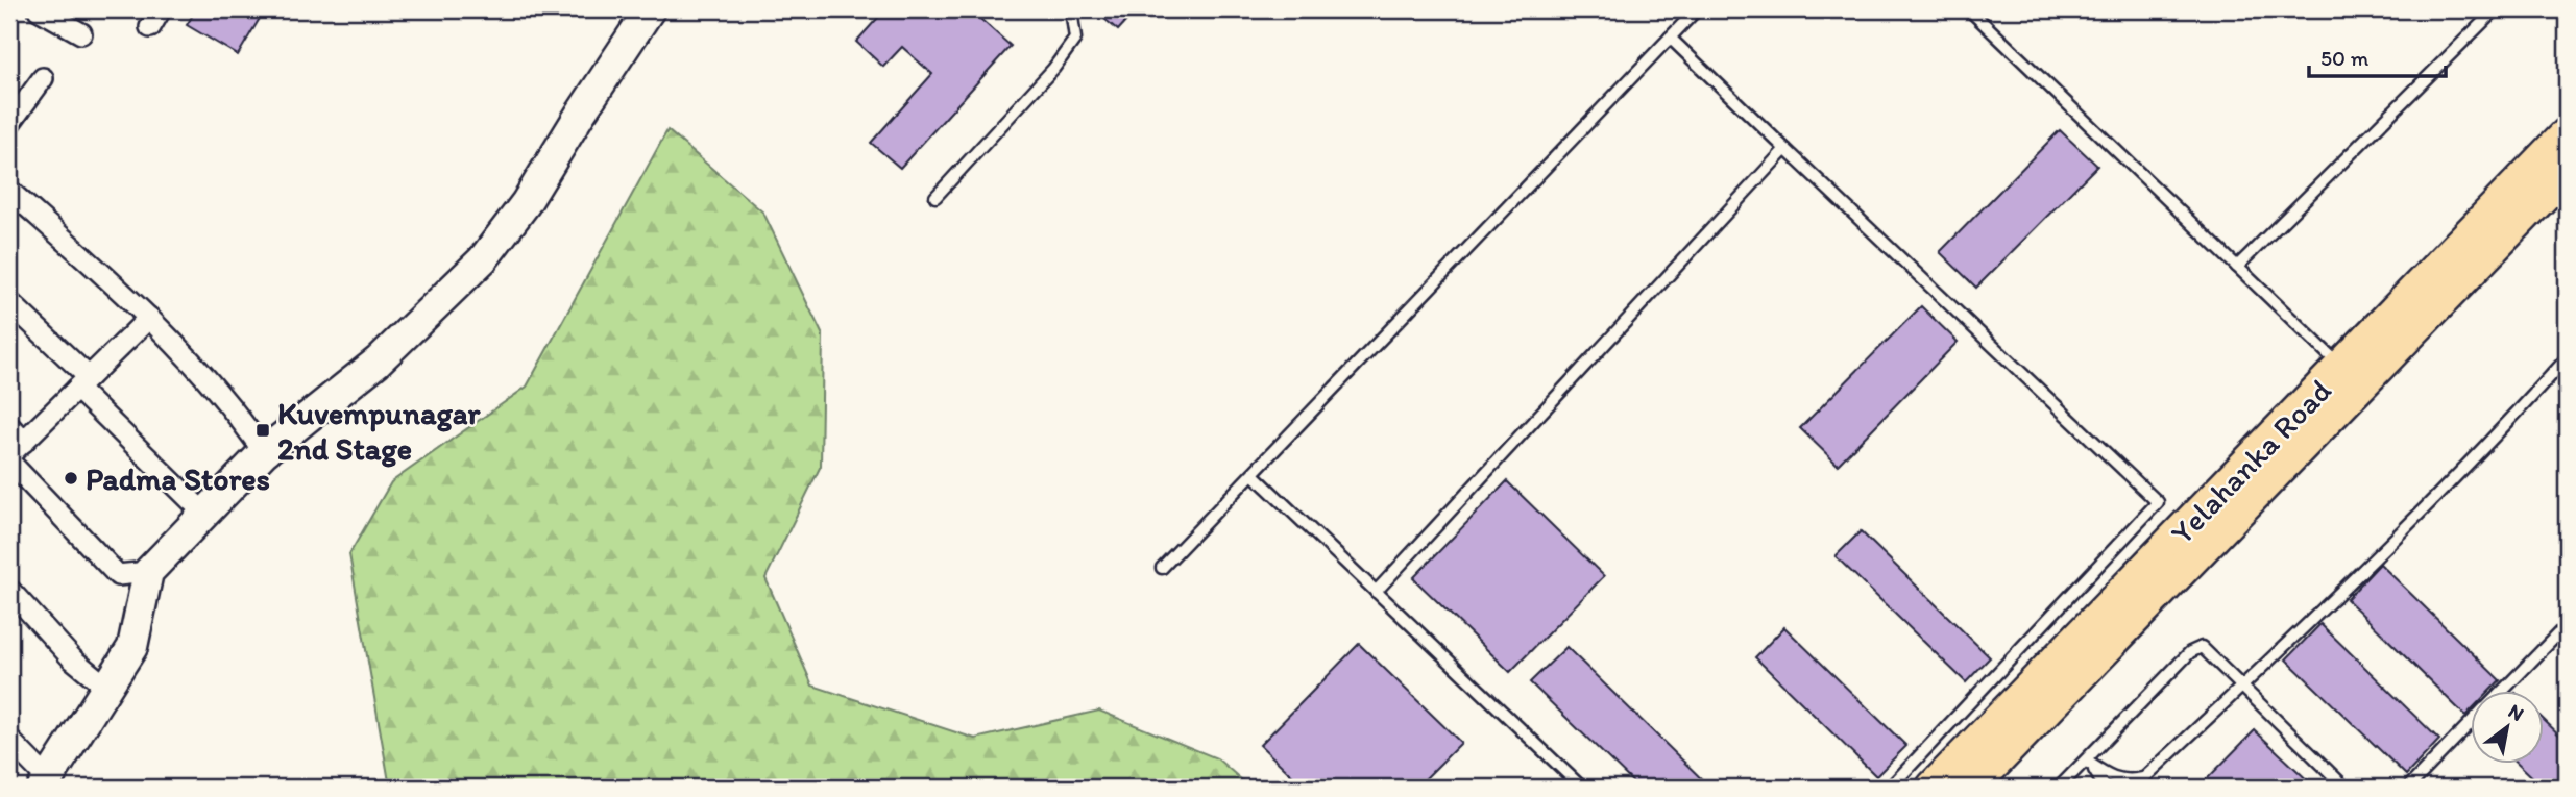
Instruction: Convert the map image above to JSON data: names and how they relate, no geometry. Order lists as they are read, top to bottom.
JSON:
{
  "streets": {
    "main road": ["Yelahanka Road"]
  },
  "places": {
    "transit": ["Kuvempunagar 2nd Stage"],
    "other": ["Padma Stores"]
  },
  "scale_bar": "50 m",
  "north": "top right"
}
